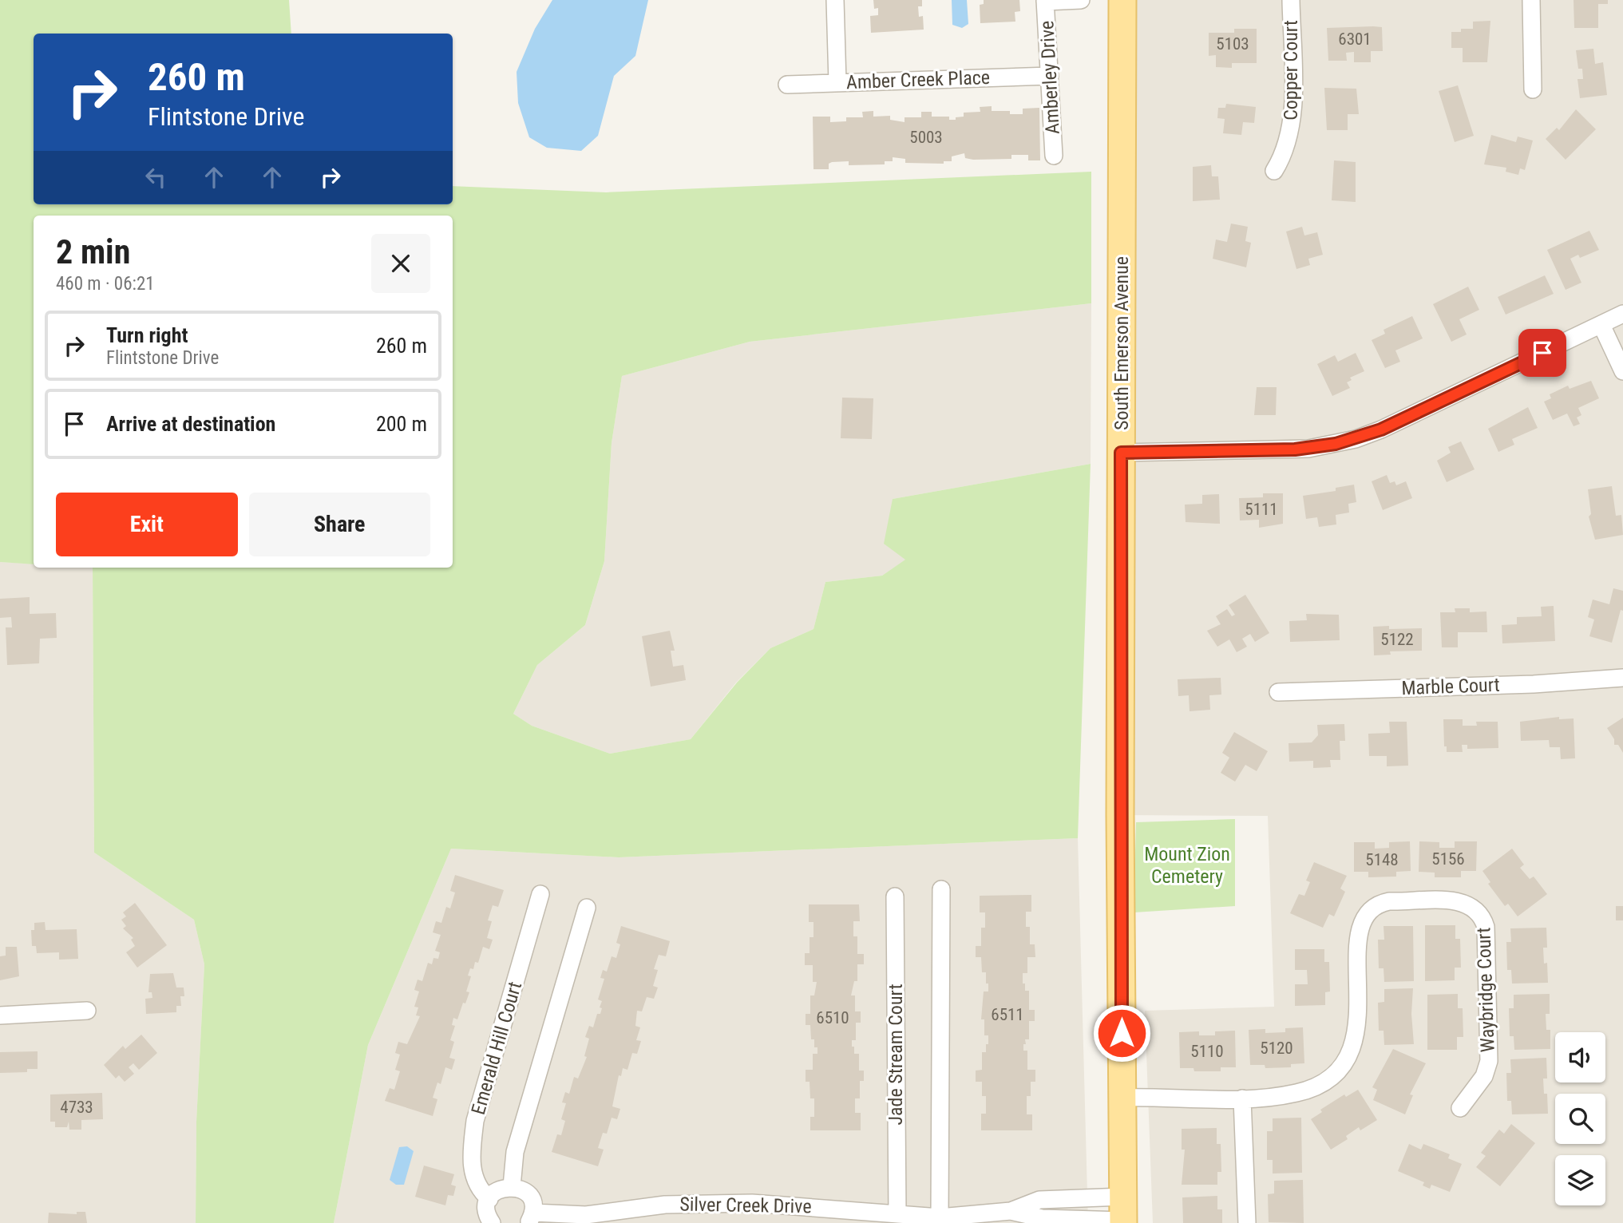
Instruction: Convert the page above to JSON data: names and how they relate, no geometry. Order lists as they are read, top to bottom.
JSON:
{
  "streets": {
    "main road": ["South Emerson Avenue"],
    "street": [
      "Copper Court",
      "Amberley Drive",
      "Amber Creek Place",
      "Marble Court",
      "Waybridge Court",
      "Emerald Hill Court",
      "Jade Stream Court",
      "Silver Creek Drive"
    ]
  },
  "crossings": [
    ["Amberley Drive", "Amber Creek Place"],
    ["South Emerson Avenue", "Silver Creek Drive"],
    ["Jade Stream Court", "Silver Creek Drive"]
  ],
  "parks": ["Mount Zion Cemetery"],
  "house_numbers": [
    "6301",
    "5103",
    "5003",
    "5111",
    "5122",
    "5156",
    "5148",
    "6511",
    "6510",
    "5120",
    "5110",
    "4733"
  ],
  "page": {
    "turn": ["260 m", "Flintstone Drive"],
    "heading": ["2 min", "460 m · 06:21"],
    "list": [
      {
        "name": "Turn right",
        "note": "Flintstone Drive",
        "value": "260 m"
      },
      {
        "name": "Arrive at destination",
        "value": "200 m"
      }
    ],
    "buttons": ["Exit", "Share"]
  }
}
